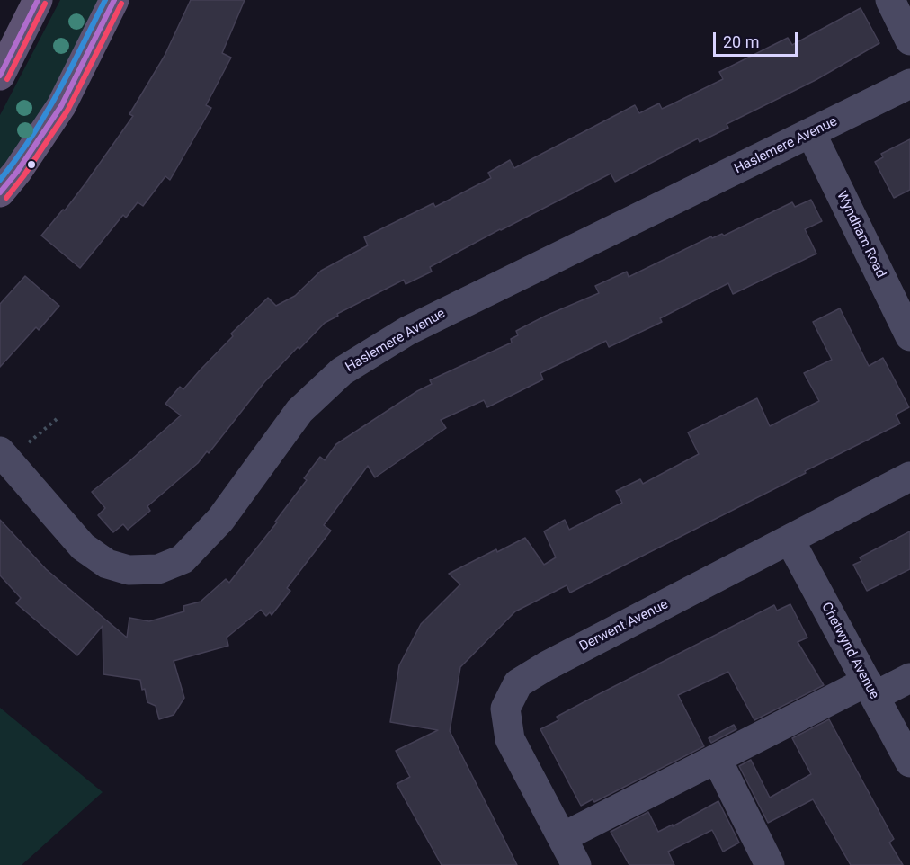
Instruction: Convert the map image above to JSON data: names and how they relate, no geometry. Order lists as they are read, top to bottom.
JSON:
{
  "streets": {
    "street": [
      "Haslemere Avenue",
      "Wyndham Road",
      "Derwent Avenue",
      "Chetwynd Avenue"
    ]
  },
  "crossings": [
    ["Haslemere Avenue", "Wyndham Road"],
    ["Derwent Avenue", "Chetwynd Avenue"]
  ],
  "scale_bar": "20 m"
}
